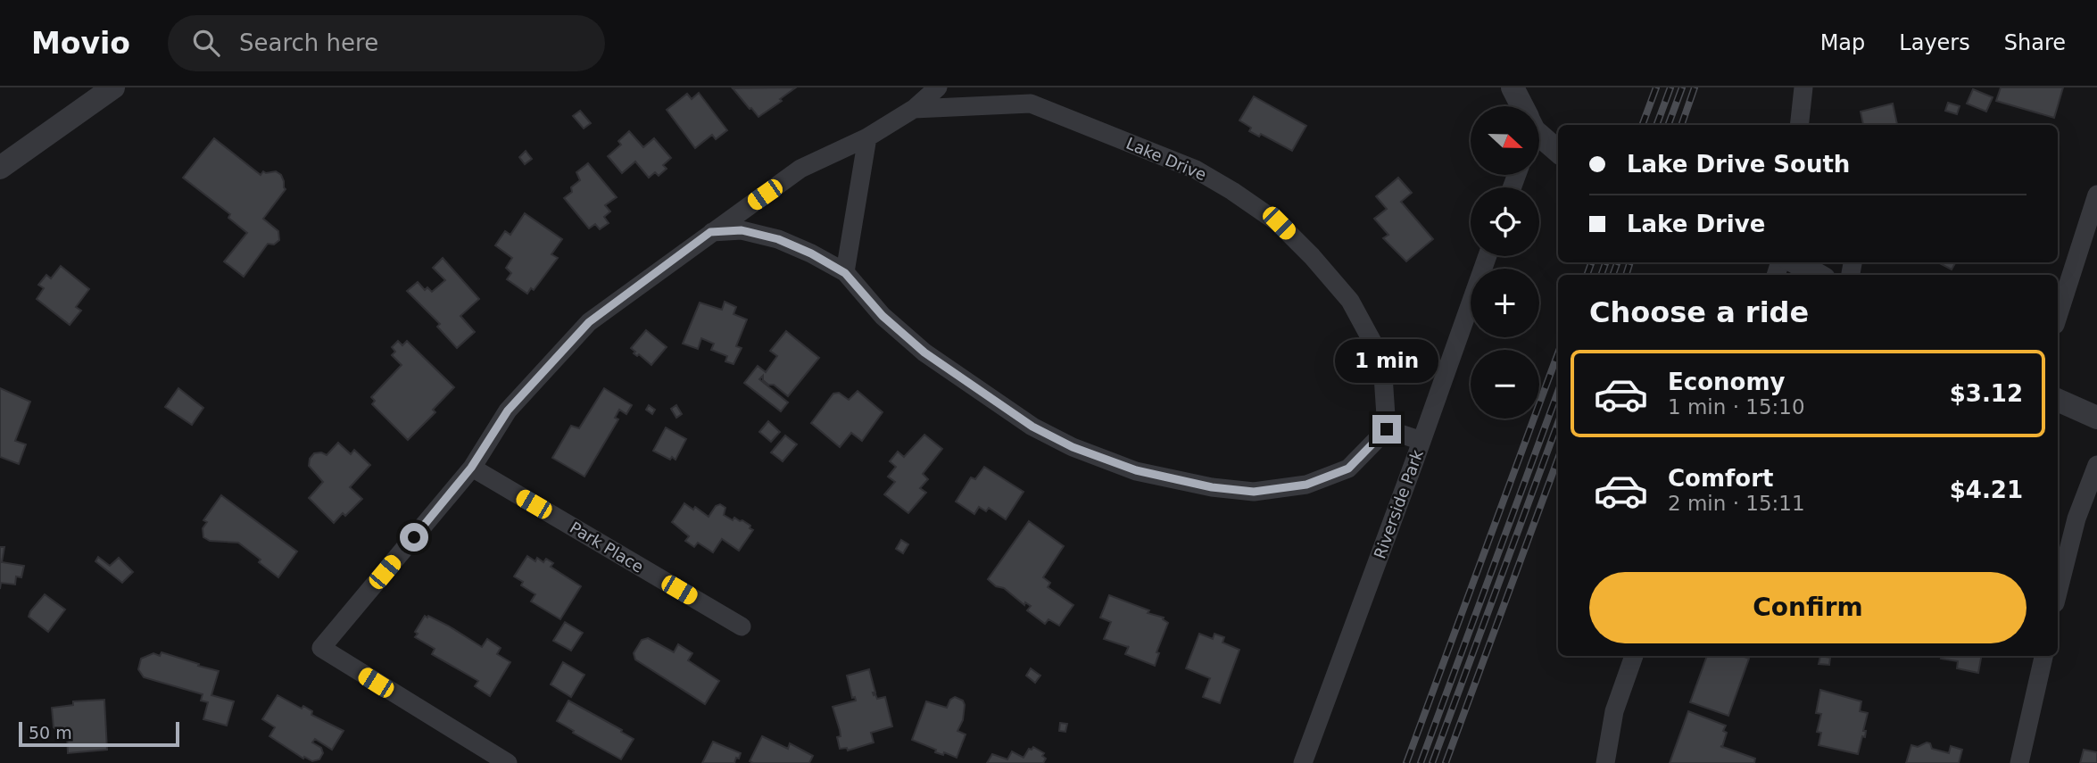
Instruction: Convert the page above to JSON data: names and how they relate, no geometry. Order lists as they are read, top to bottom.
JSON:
{
  "streets": {
    "street": ["Lake Drive", "Riverside Park", "Park Place"]
  },
  "scale_bar": "50 m",
  "north": "right",
  "page": {
    "header": "Movio",
    "search": "Search here",
    "nav": ["Map", "Layers", "Share"],
    "map_buttons": ["+", "−"],
    "banner": ["Lake Drive South", "Lake Drive"],
    "heading": "Choose a ride",
    "bubble": "1 min",
    "list": [
      {
        "name": "Economy",
        "note": "1 min · 15:10",
        "value": "$3.12"
      },
      {
        "name": "Comfort",
        "note": "2 min · 15:11",
        "value": "$4.21"
      }
    ],
    "buttons": "Confirm",
    "scale": "50 m"
  }
}
